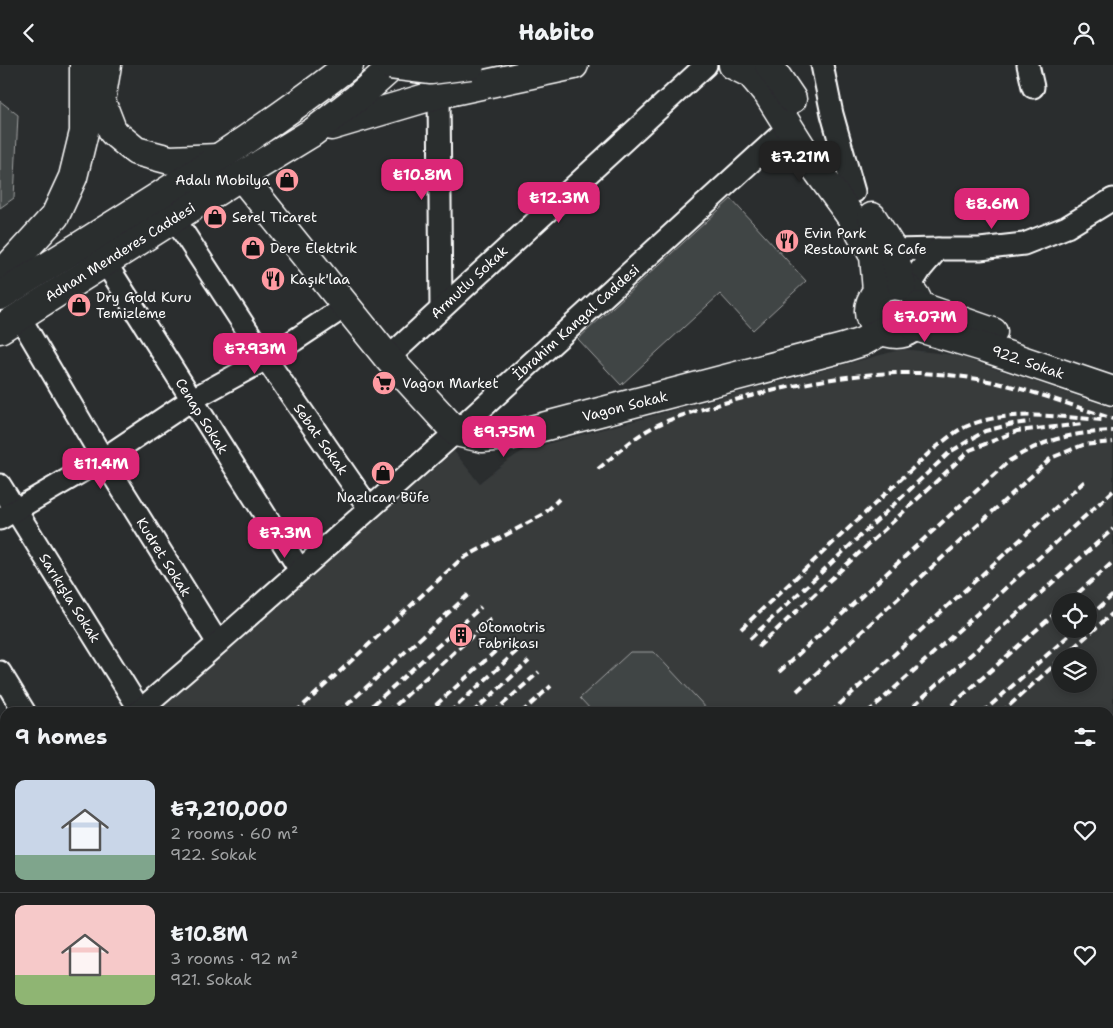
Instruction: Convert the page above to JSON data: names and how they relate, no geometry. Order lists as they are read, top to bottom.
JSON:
{
  "streets": {
    "main road": ["Adnan Menderes Caddesi", "922. Sokak", "Vagon Sokak"],
    "street": [
      "Armutlu Sokak",
      "İbrahim Kangal Caddesi",
      "Cenap Sokak",
      "Sebat Sokak",
      "Kudret Sokak",
      "Sarıkışla Sokak"
    ]
  },
  "crossings": [
    ["Adnan Menderes Caddesi", "Cenap Sokak"],
    ["Adnan Menderes Caddesi", "Sebat Sokak"],
    ["Adnan Menderes Caddesi", "Kudret Sokak"],
    ["İbrahim Kangal Caddesi", "Vagon Sokak"],
    ["İbrahim Kangal Caddesi", "Cenap Sokak"],
    ["İbrahim Kangal Caddesi", "Sebat Sokak"],
    ["İbrahim Kangal Caddesi", "Kudret Sokak"]
  ],
  "places": {
    "shop": [
      "Adalı Mobilya",
      "Serel Ticaret",
      "Dere Elektrik",
      "Dry Gold Kuru Temizleme",
      "Nazlıcan Büfe"
    ],
    "restaurant": ["Evin Park Restaurant & Cafe", "Kaşık'laa"],
    "supermarket": ["Vagon Market"],
    "building": ["Otomotris Fabrikası"]
  },
  "page": {
    "header": "Habito",
    "price": [
      "₺7.21M",
      "₺10.8M",
      "₺12.3M",
      "₺8.6M",
      "₺7.07M",
      "₺7.93M",
      "₺9.75M",
      "₺11.4M",
      "₺7.3M"
    ],
    "heading": "9 homes",
    "list": [
      {
        "name": "₺7,210,000",
        "note": "2 rooms · 60 m² · 922. Sokak"
      },
      {
        "name": "₺10.8M",
        "note": "3 rooms · 92 m² · 921. Sokak"
      }
    ]
  }
}
